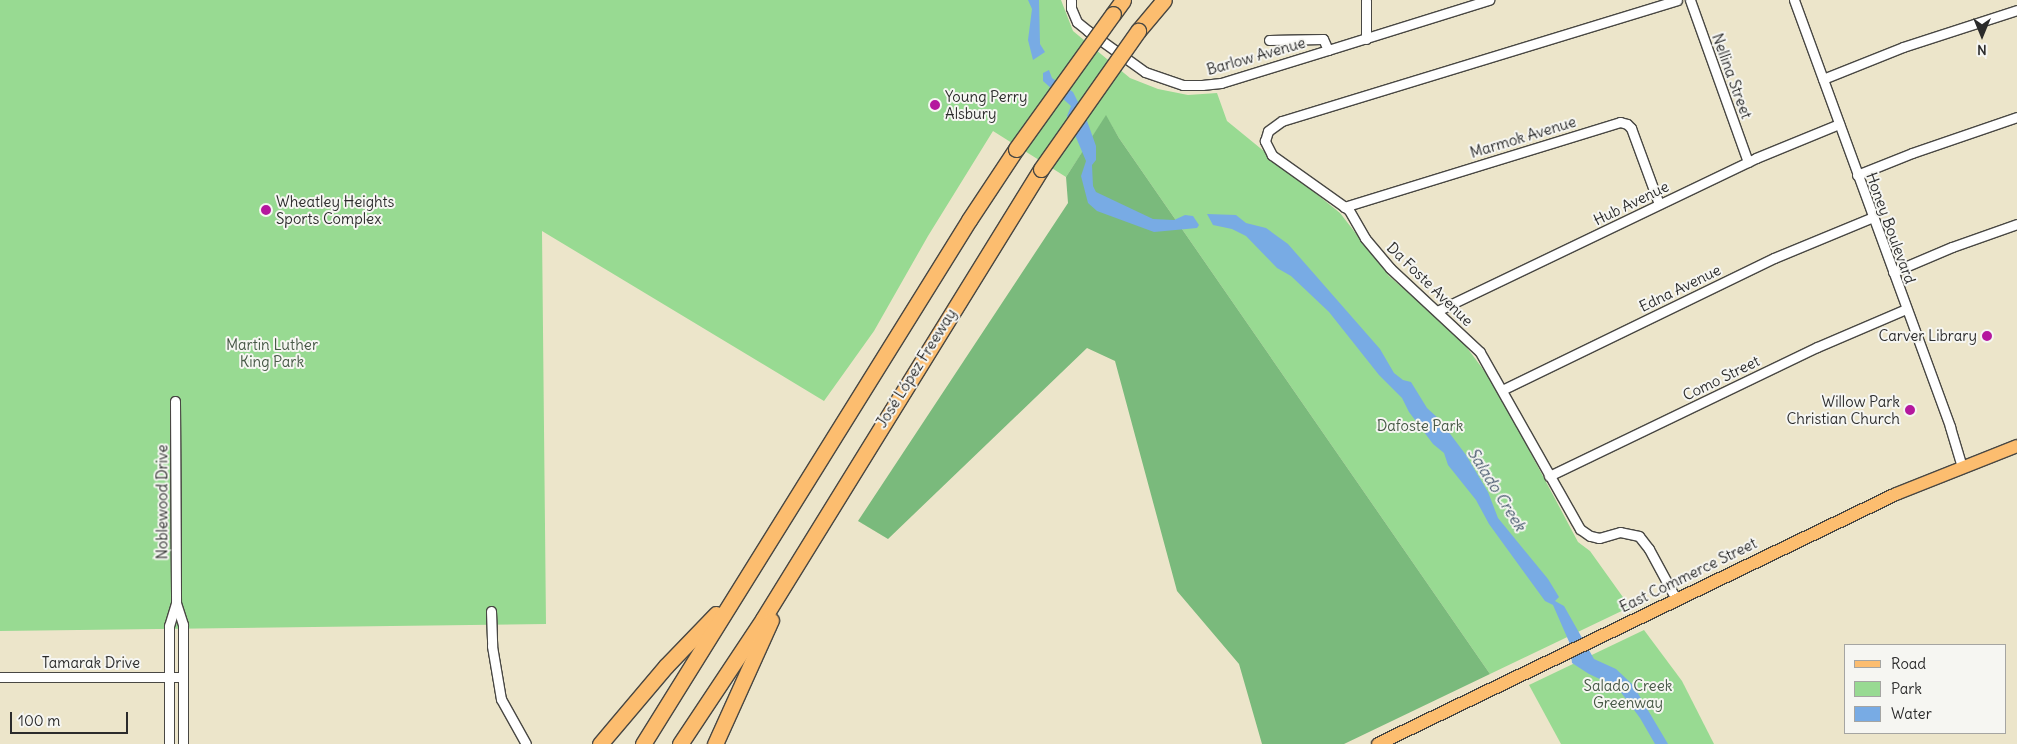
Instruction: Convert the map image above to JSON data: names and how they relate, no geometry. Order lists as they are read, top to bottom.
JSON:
{
  "streets": {
    "highway": ["José López Freeway"],
    "main road": ["East Commerce Street"],
    "street": [
      "Barlow Avenue",
      "Nellina Street",
      "Marmok Avenue",
      "Hub Avenue",
      "Honey Boulevard",
      "Da Foste Avenue",
      "Edna Avenue",
      "Como Street",
      "Noblewood Drive",
      "Tamarak Drive"
    ]
  },
  "crossings": [
    ["Nellina Street", "Hub Avenue"],
    ["Marmok Avenue", "Hub Avenue"],
    ["Marmok Avenue", "Da Foste Avenue"],
    ["Hub Avenue", "Honey Boulevard"],
    ["Hub Avenue", "Da Foste Avenue"],
    ["Honey Boulevard", "Edna Avenue"],
    ["Honey Boulevard", "Como Street"],
    ["Honey Boulevard", "East Commerce Street"],
    ["Da Foste Avenue", "Edna Avenue"],
    ["Da Foste Avenue", "Como Street"],
    ["Da Foste Avenue", "East Commerce Street"],
    ["Noblewood Drive", "Tamarak Drive"]
  ],
  "water": ["Salado Creek"],
  "parks": ["Martin Luther King Park", "Dafoste Park", "Salado Creek Greenway"],
  "places": [
    "Young Perry Alsbury",
    "Wheatley Heights Sports Complex",
    "Carver Library",
    "Willow Park Christian Church"
  ],
  "legend": ["Road", "Park", "Water"],
  "scale_bar": "100 m",
  "north": "bottom"
}
